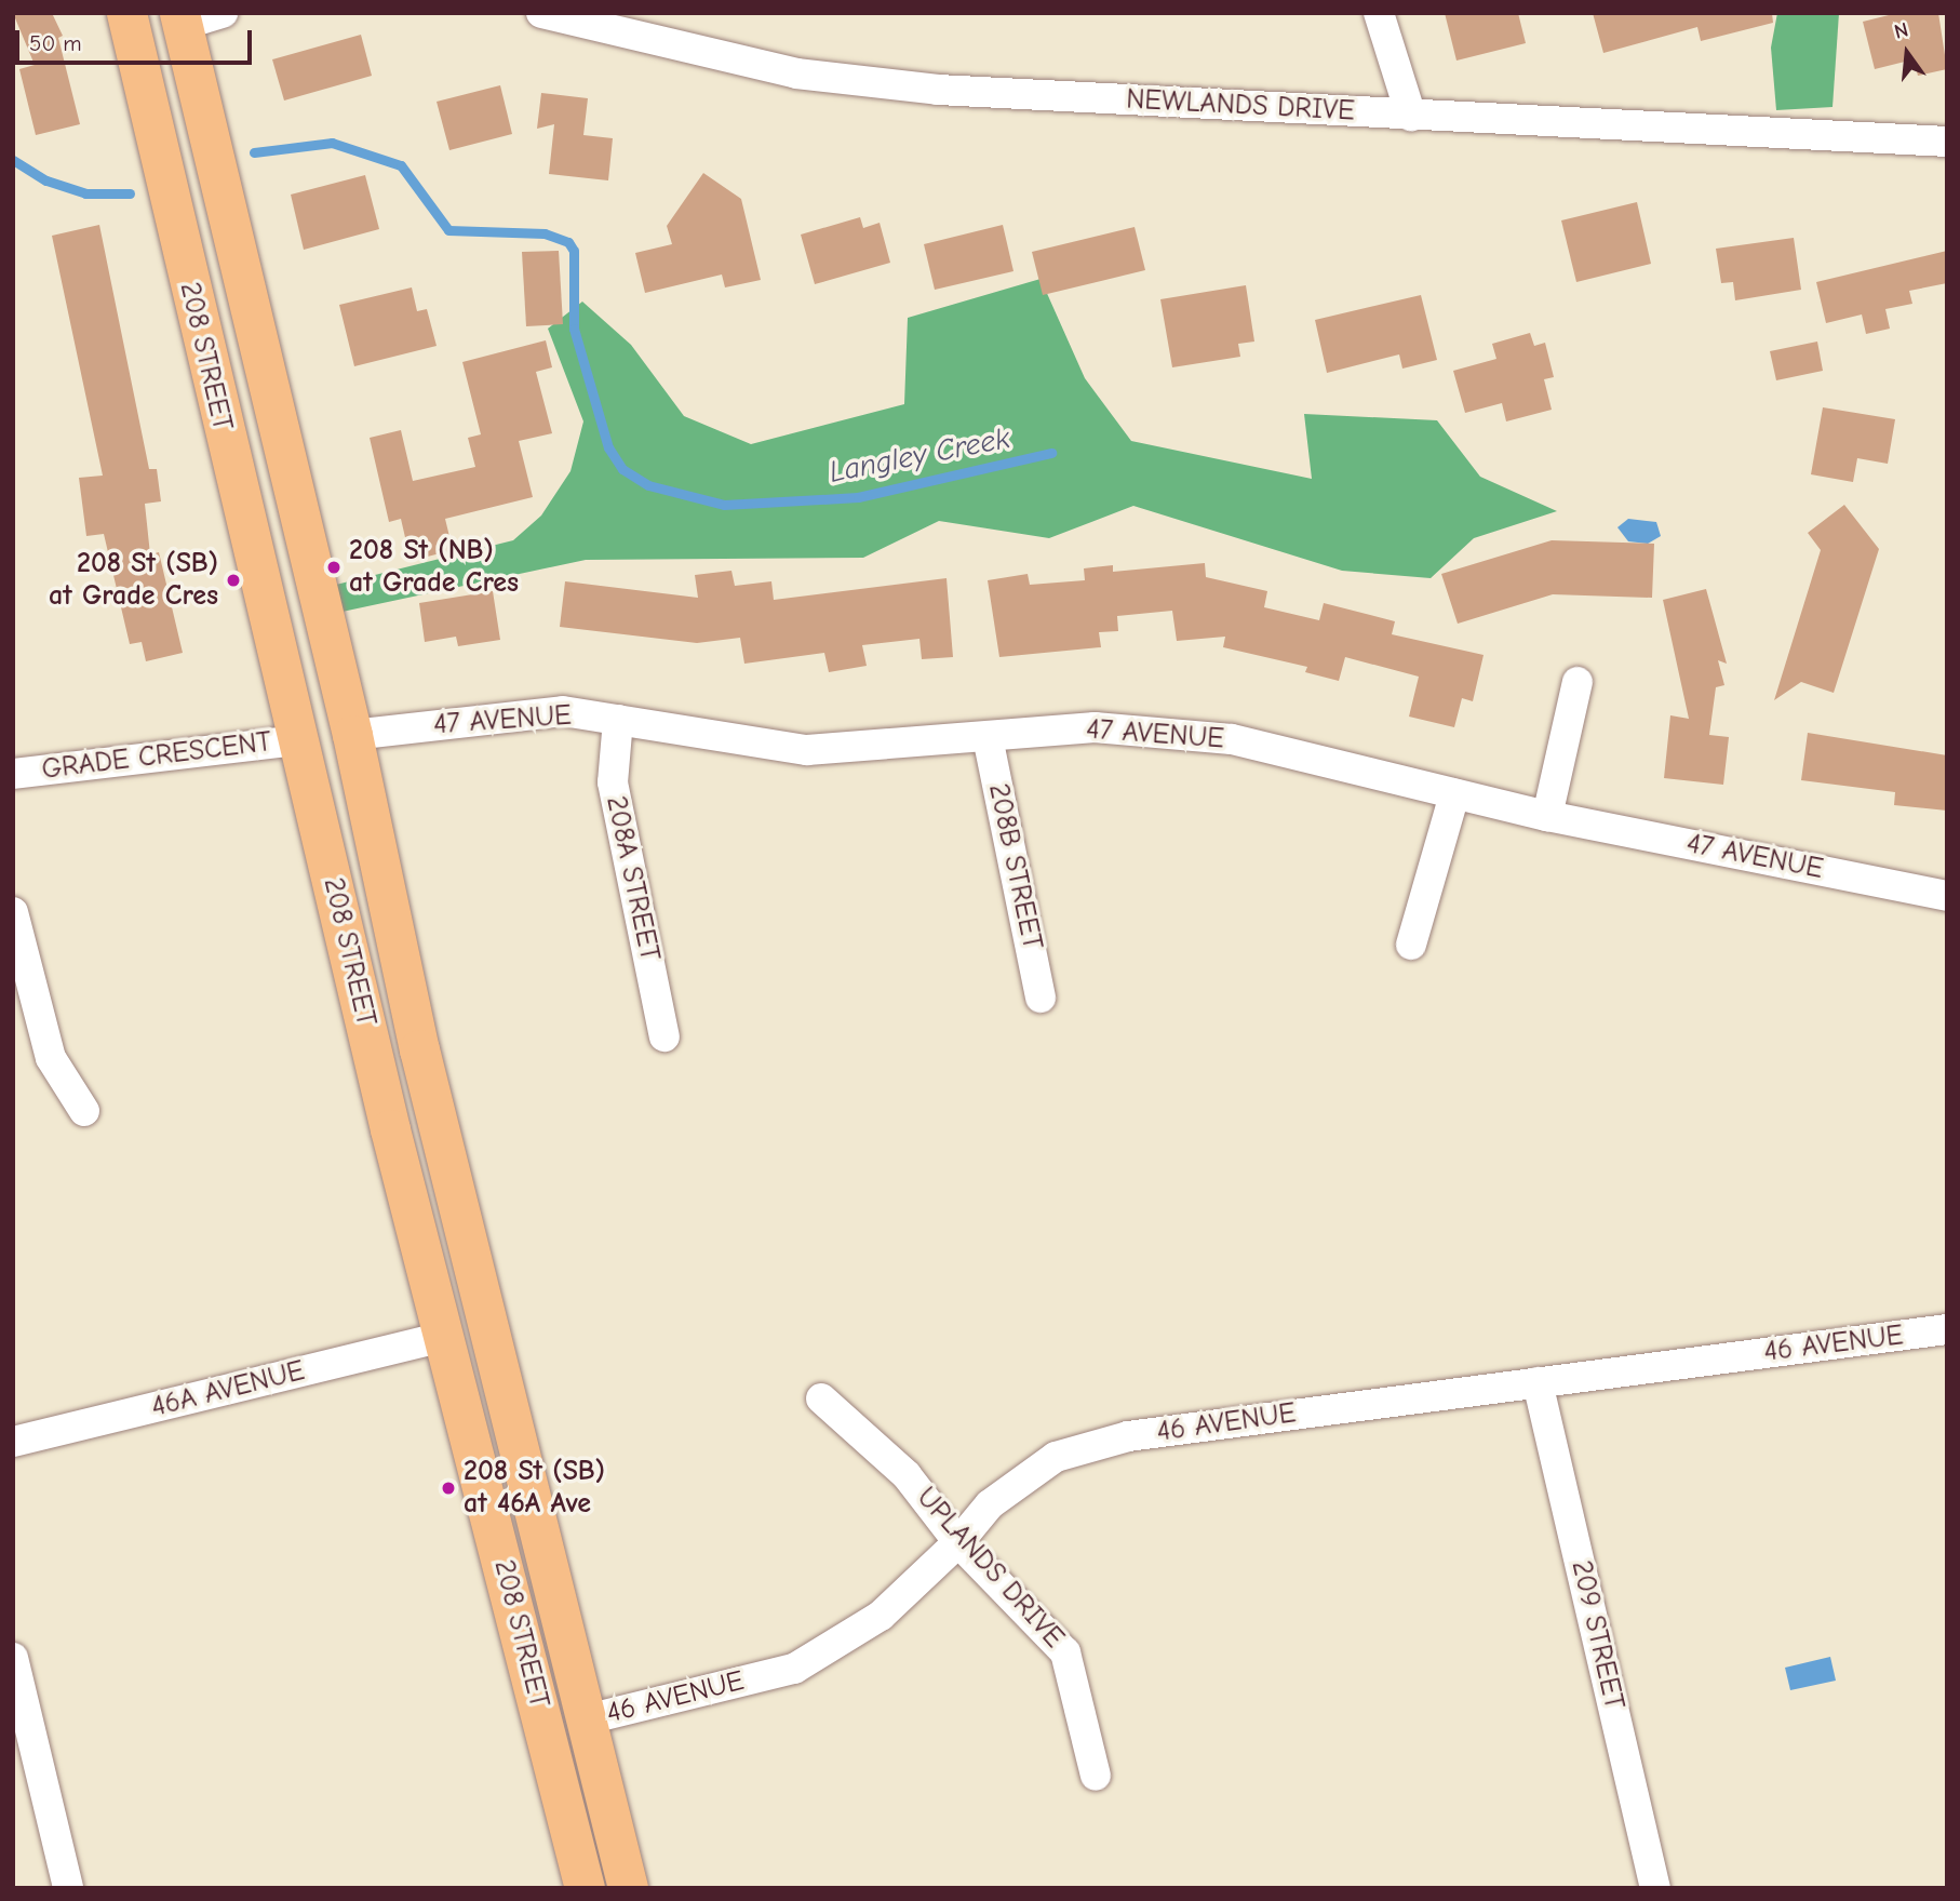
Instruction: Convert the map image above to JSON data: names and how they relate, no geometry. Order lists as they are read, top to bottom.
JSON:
{
  "streets": {
    "main road": ["208 STREET"],
    "street": [
      "NEWLANDS DRIVE",
      "47 AVENUE",
      "GRADE CRESCENT",
      "208B STREET",
      "208A STREET",
      "46 AVENUE",
      "46A AVENUE",
      "UPLANDS DRIVE",
      "209 STREET"
    ]
  },
  "crossings": [
    ["208 STREET", "47 AVENUE"],
    ["208 STREET", "GRADE CRESCENT"],
    ["208 STREET", "46 AVENUE"],
    ["208 STREET", "46A AVENUE"],
    ["47 AVENUE", "208B STREET"],
    ["47 AVENUE", "208A STREET"],
    ["46 AVENUE", "UPLANDS DRIVE"],
    ["46 AVENUE", "209 STREET"]
  ],
  "water": ["Langley Creek"],
  "places": ["208 St (NB) at Grade Cres", "208 St (SB) at Grade Cres", "208 St (SB) at 46A Ave"],
  "scale_bar": "50 m",
  "north": "top"
}
